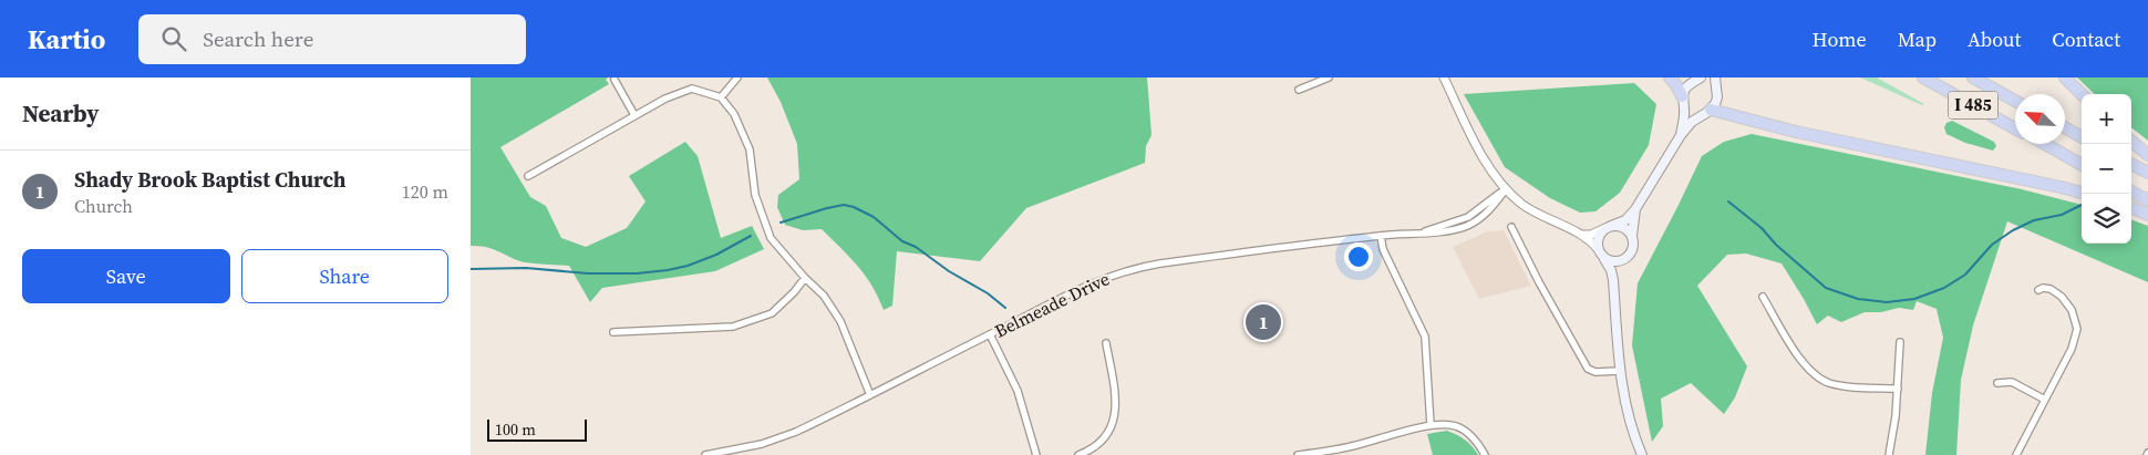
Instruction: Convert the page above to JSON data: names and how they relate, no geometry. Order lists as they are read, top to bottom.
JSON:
{
  "streets": {
    "highway": ["I 485"],
    "street": ["Belmeade Drive"]
  },
  "scale_bar": "100 m",
  "north": "top left",
  "page": {
    "header": "Kartio",
    "search": "Search here",
    "nav": [
      "Home",
      "Map",
      "About",
      "Contact"
    ],
    "heading": "Nearby",
    "map_buttons": ["+", "−"],
    "list": [
      {
        "mark": "1",
        "name": "Shady Brook Baptist Church",
        "note": "Church",
        "value": "120 m"
      }
    ],
    "buttons": ["Save", "Share"],
    "pins": "1",
    "scale": "100 m"
  }
}
